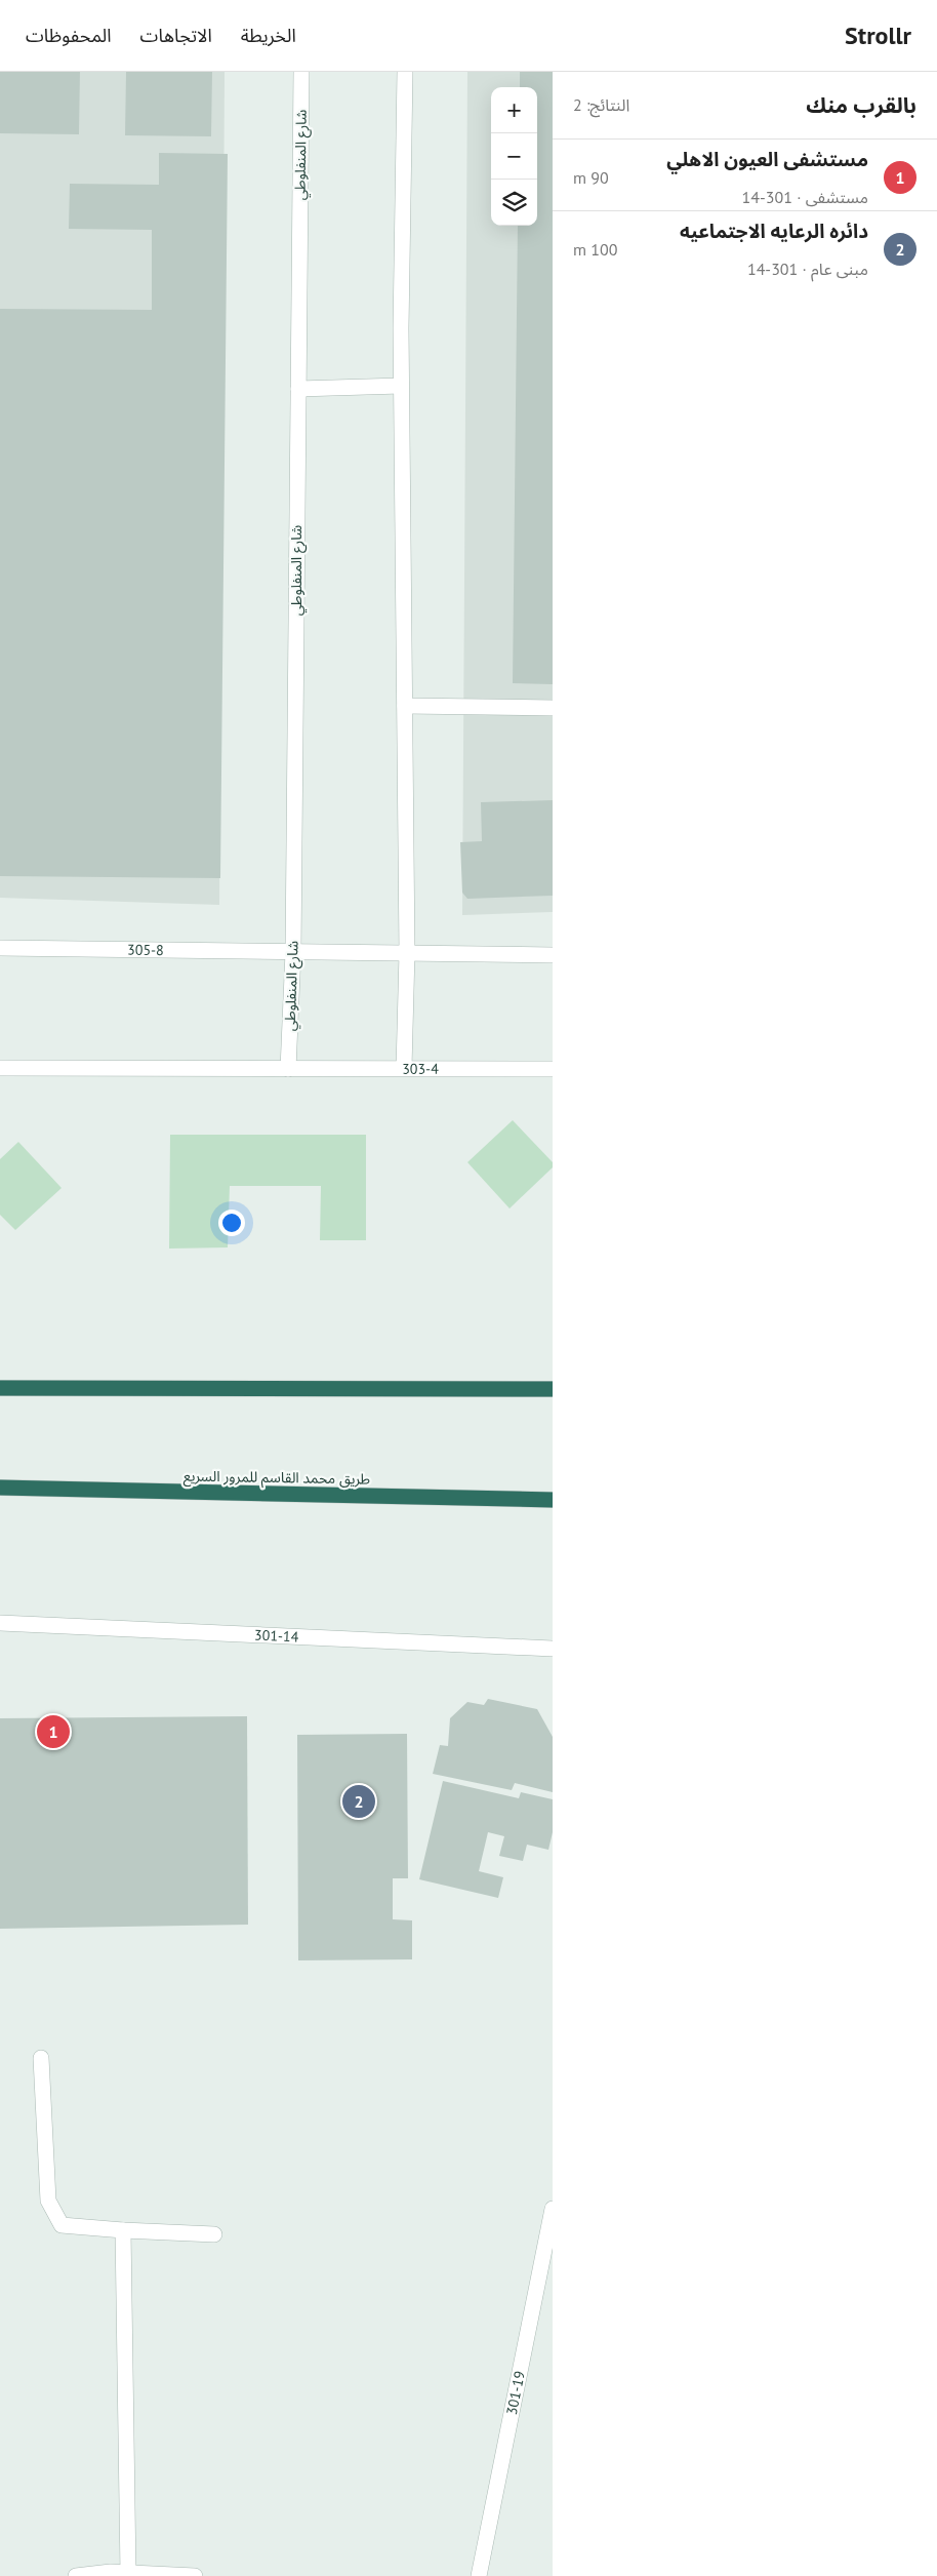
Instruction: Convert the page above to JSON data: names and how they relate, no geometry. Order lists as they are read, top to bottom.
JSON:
{
  "streets": {
    "highway": ["طريق محمد القاسم للمرور السريع"],
    "street": [
      "شارع المنفلوطي",
      "305-8",
      "303-4",
      "301-14",
      "301-19"
    ]
  },
  "crossings": [
    ["شارع المنفلوطي", "305-8"],
    ["شارع المنفلوطي", "303-4"]
  ],
  "page": {
    "header": "Strollr",
    "nav": ["الخريطة", "الاتجاهات", "المحفوظات"],
    "heading": ["بالقرب منك", "النتائج: 2"],
    "map_buttons": ["+", "−"],
    "list": [
      {
        "mark": "1",
        "name": "مستشفى العيون الاهلي",
        "note": "مستشفى · 301-14",
        "value": "90 m"
      },
      {
        "mark": "2",
        "name": "دائره الرعايه الاجتماعيه",
        "note": "مبنى عام · 301-14",
        "value": "100 m"
      }
    ],
    "pins": ["1", "2"]
  }
}
